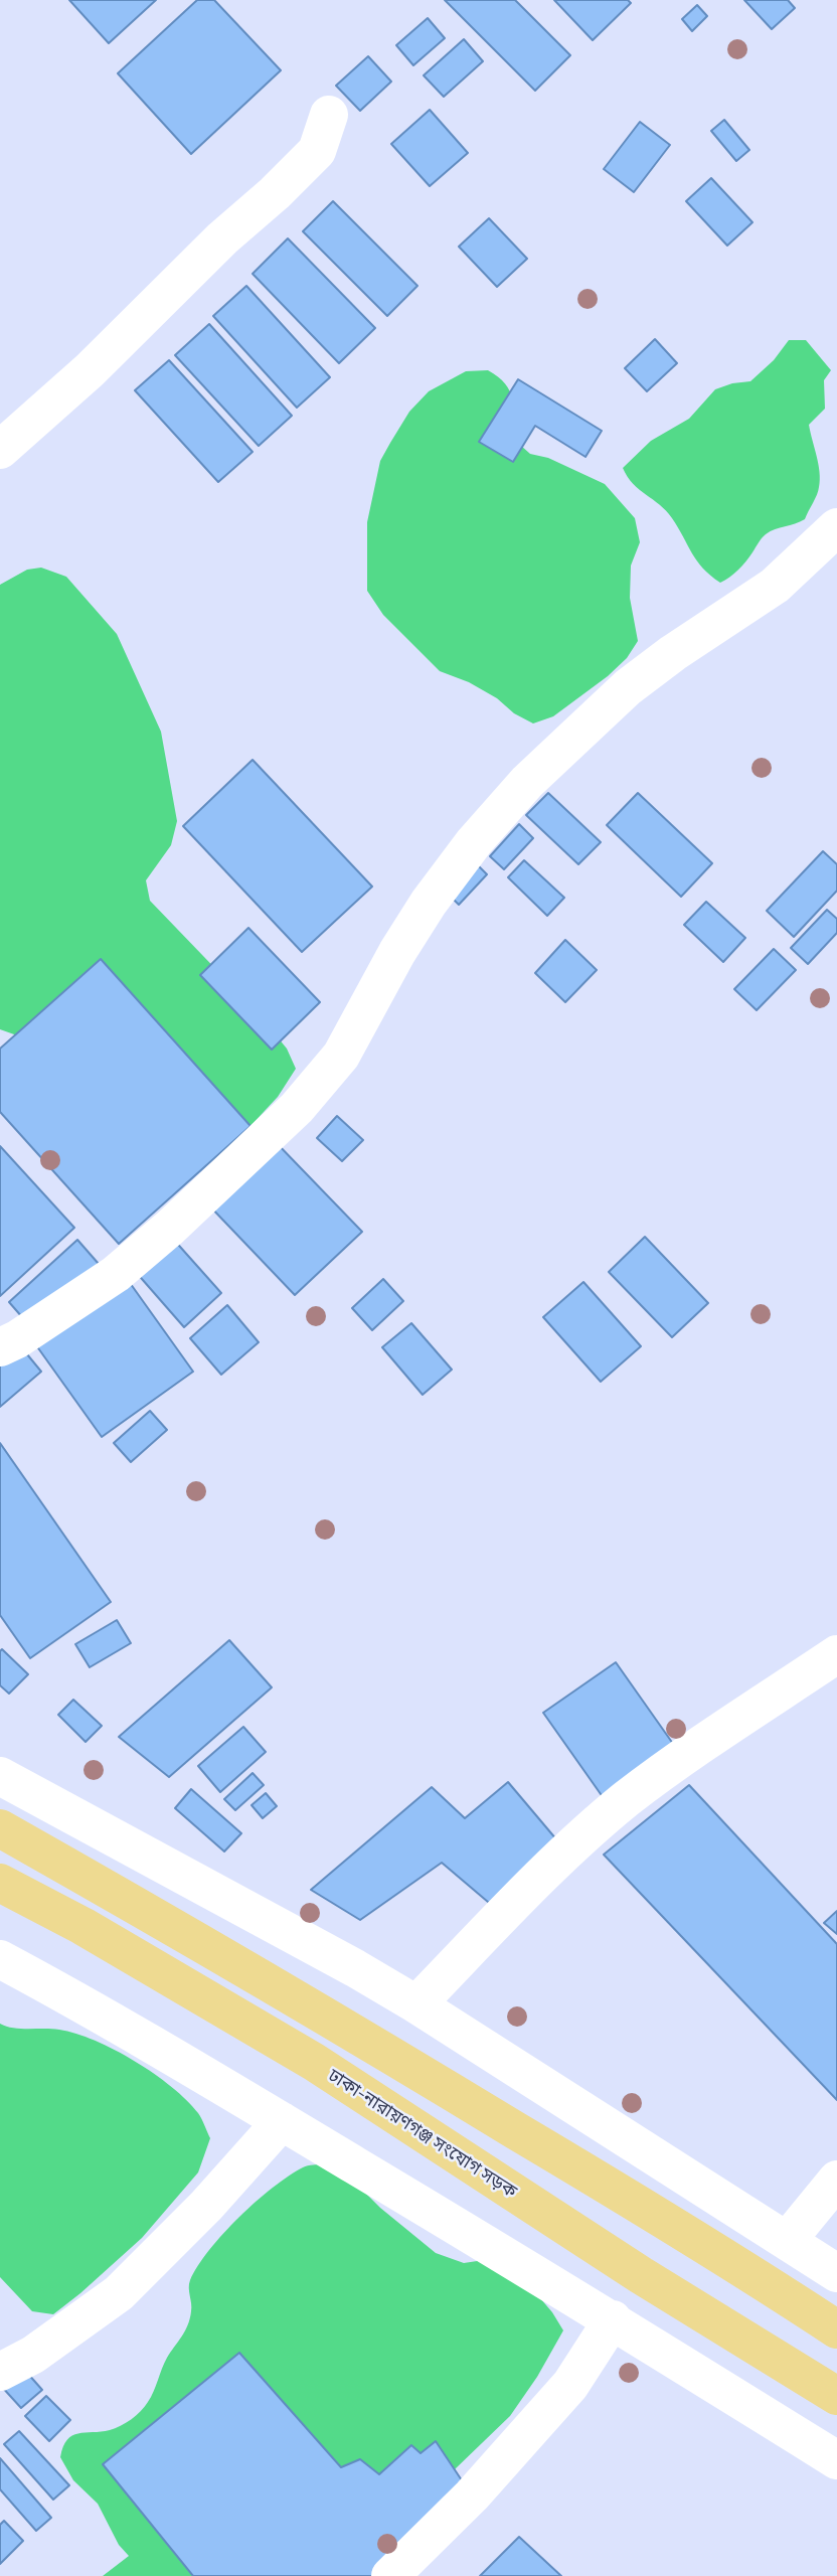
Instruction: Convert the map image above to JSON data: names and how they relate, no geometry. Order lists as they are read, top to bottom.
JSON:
{
  "streets": {
    "main road": ["ঢাকা-নারায়ণগঞ্জ সংযোগ সড়ক"]
  }
}
